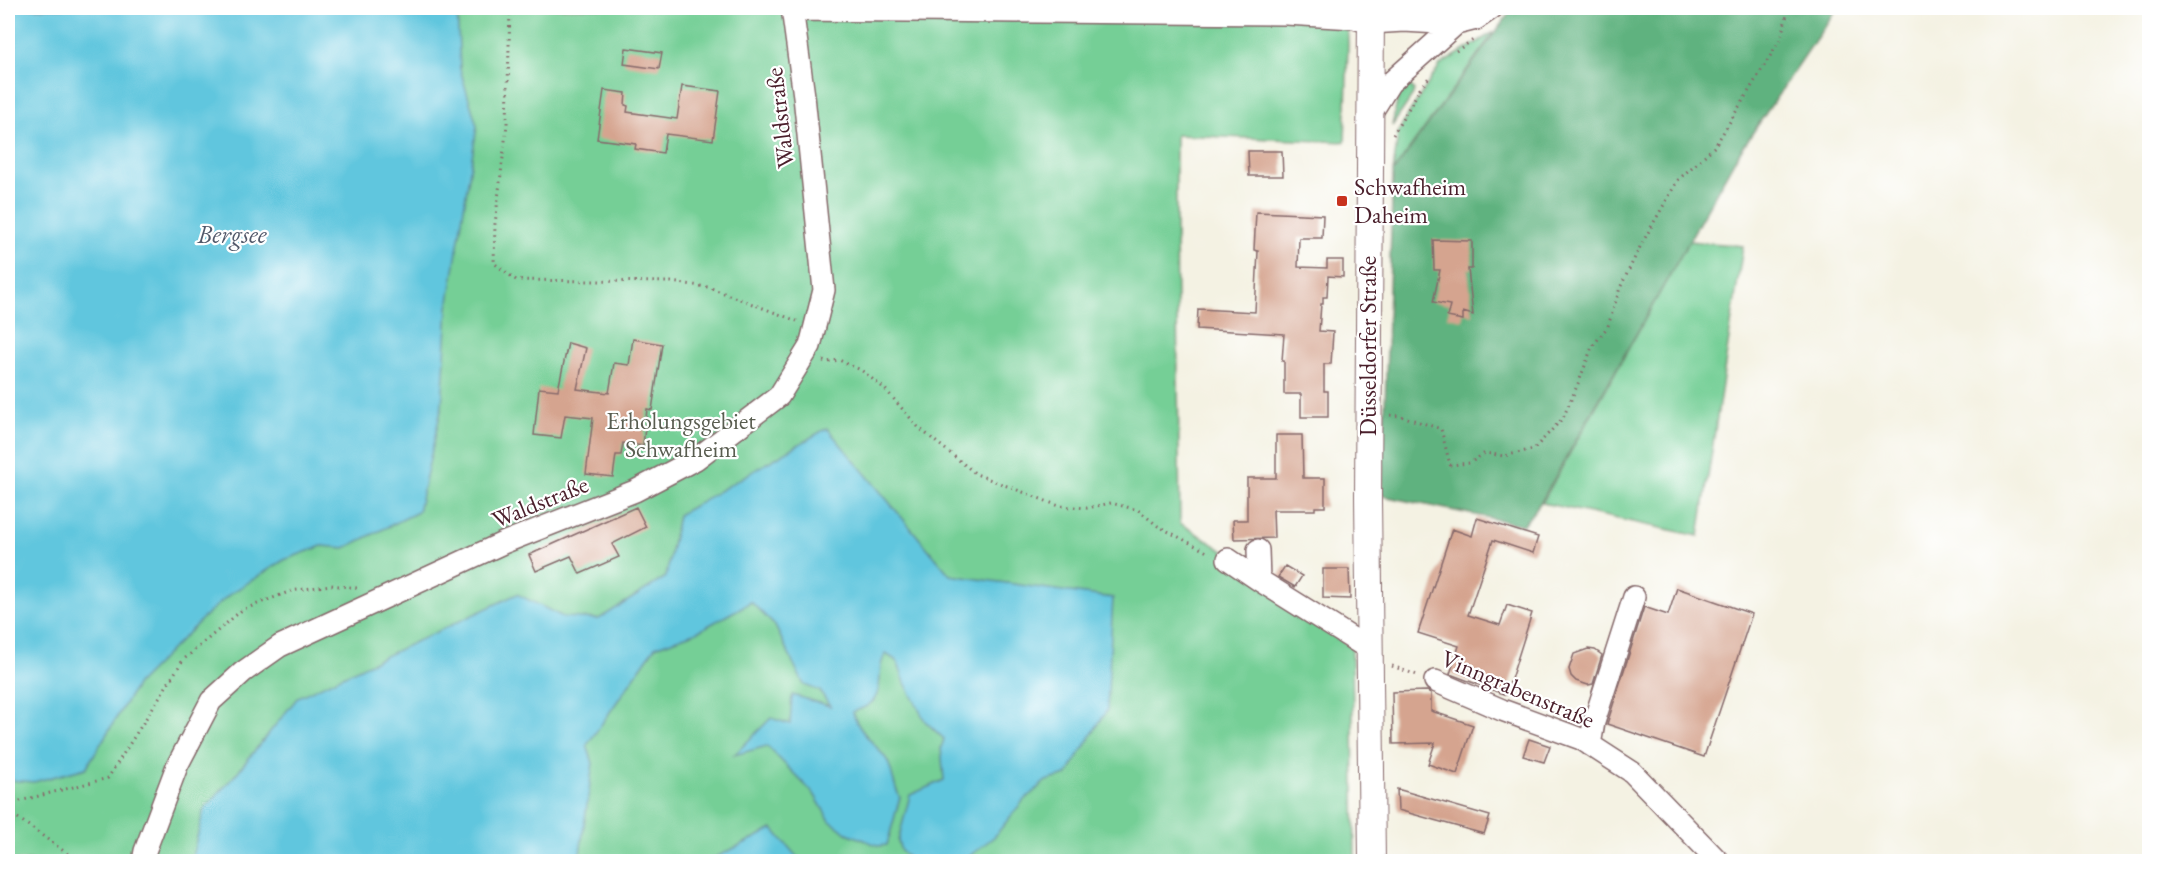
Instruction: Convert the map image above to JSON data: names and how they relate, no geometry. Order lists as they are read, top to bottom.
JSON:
{
  "streets": {
    "main road": ["Düsseldorfer Straße"],
    "street": ["Waldstraße", "Vinngrabenstraße"]
  },
  "crossings": [
    ["Düsseldorfer Straße", "Vinngrabenstraße"]
  ],
  "water": ["Bergsee"],
  "parks": ["Erholungsgebiet Schwafheim"],
  "places": {
    "transit": ["Schwafheim Daheim"]
  }
}
